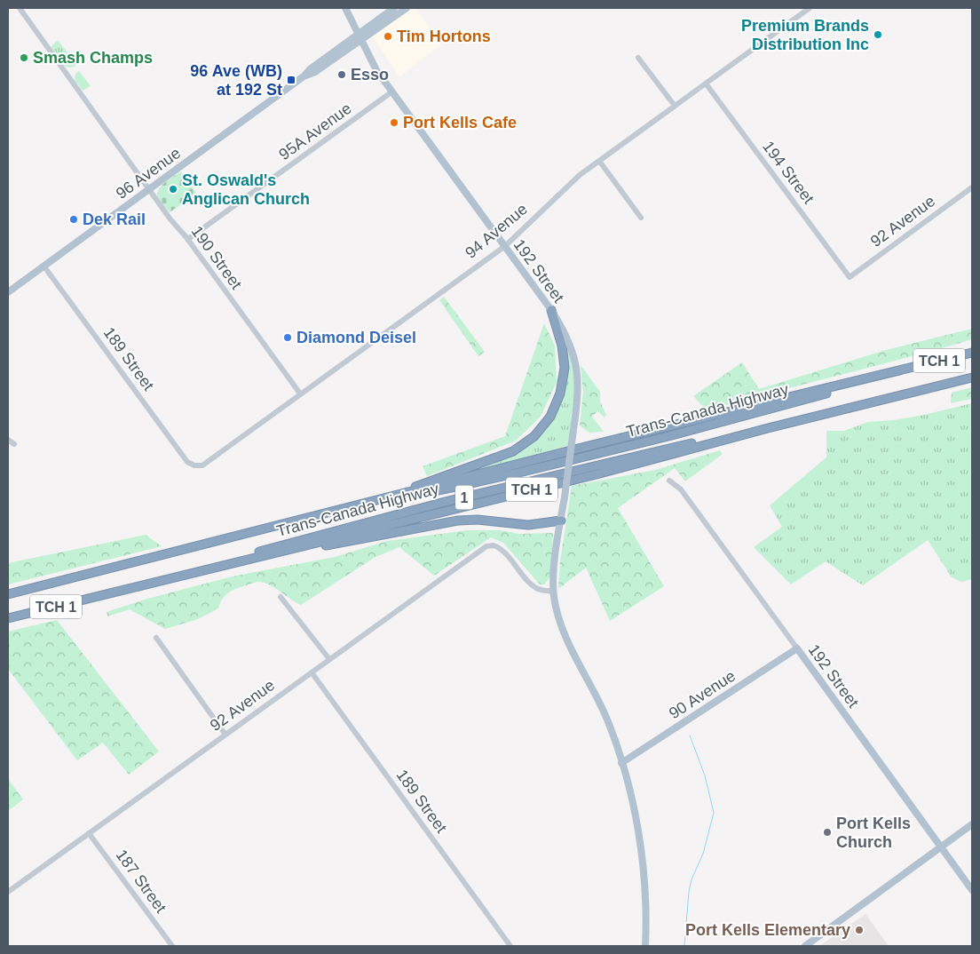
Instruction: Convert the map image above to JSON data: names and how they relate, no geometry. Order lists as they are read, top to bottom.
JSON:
{
  "streets": {
    "highway": ["TCH 1", "Trans-Canada Highway", "1"],
    "main road": ["96 Avenue", "192 Street", "90 Avenue"],
    "street": [
      "95A Avenue",
      "194 Street",
      "92 Avenue",
      "94 Avenue",
      "190 Street",
      "189 Street",
      "187 Street"
    ]
  },
  "crossings": [
    ["95A Avenue", "190 Street"],
    ["95A Avenue", "192 Street"],
    ["194 Street", "92 Avenue"],
    ["194 Street", "94 Avenue"],
    ["96 Avenue", "190 Street"],
    ["96 Avenue", "192 Street"],
    ["96 Avenue", "189 Street"],
    ["92 Avenue", "192 Street"],
    ["92 Avenue", "189 Street"],
    ["92 Avenue", "187 Street"],
    ["94 Avenue", "190 Street"],
    ["94 Avenue", "192 Street"],
    ["94 Avenue", "189 Street"],
    ["192 Street", "90 Avenue"]
  ],
  "places": {
    "other": [
      "Premium Brands Distribution Inc",
      "Tim Hortons",
      "Smash Champs",
      "Esso",
      "Port Kells Cafe",
      "St. Oswald's Anglican Church",
      "Dek Rail",
      "Diamond Deisel",
      "Port Kells Church",
      "Port Kells Elementary"
    ],
    "transit": ["96 Ave (WB) at 192 St"]
  }
}
